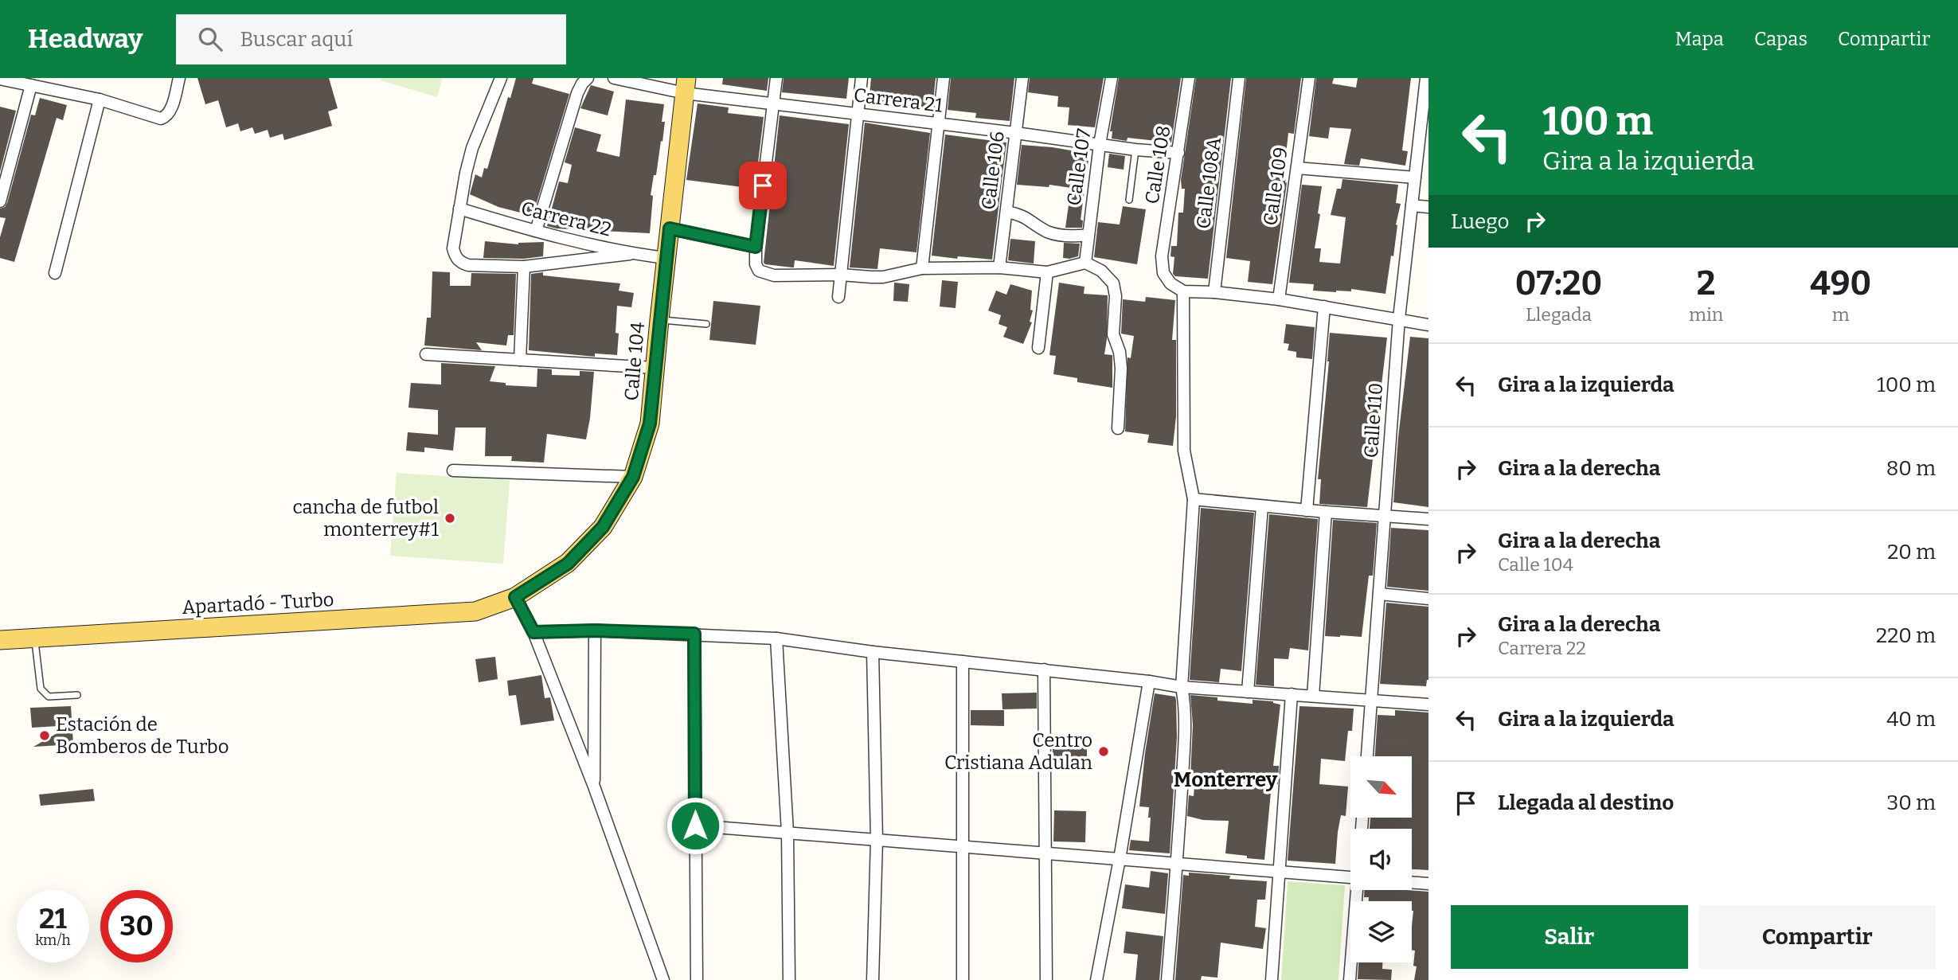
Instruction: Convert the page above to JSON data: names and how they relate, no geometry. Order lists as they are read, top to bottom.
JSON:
{
  "streets": {
    "main road": ["Calle 104", "Apartadó - Turbo"],
    "street": [
      "Carrera 21",
      "Calle 108",
      "Calle 107",
      "Calle 106",
      "Calle 108A",
      "Calle 109",
      "Carrera 22",
      "Calle 110"
    ]
  },
  "crossings": [
    ["Carrera 21", "Calle 108"],
    ["Carrera 21", "Calle 107"],
    ["Carrera 21", "Calle 106"],
    ["Carrera 21", "Calle 104"],
    ["Carrera 22", "Calle 104"],
    ["Calle 104", "Apartadó - Turbo"]
  ],
  "districts": ["Monterrey"],
  "places": ["cancha de futbol monterrey#1", "Estación de Bomberos de Turbo", "Centro Cristiana Adulan"],
  "north": "bottom right",
  "page": {
    "header": "Headway",
    "search": "Buscar aquí",
    "nav": ["Mapa", "Capas", "Compartir"],
    "turn": ["100 m", "Gira a la izquierda"],
    "then": "Luego",
    "eta": [
      "07:20",
      "Llegada",
      "2",
      "min",
      "490",
      "m"
    ],
    "list": [
      {
        "name": "Gira a la izquierda",
        "value": "100 m"
      },
      {
        "name": "Gira a la derecha",
        "value": "80 m"
      },
      {
        "name": "Gira a la derecha",
        "note": "Calle 104",
        "value": "20 m"
      },
      {
        "name": "Gira a la derecha",
        "note": "Carrera 22",
        "value": "220 m"
      },
      {
        "name": "Gira a la izquierda",
        "value": "40 m"
      },
      {
        "name": "Llegada al destino",
        "value": "30 m"
      }
    ],
    "speed": "21 km/h",
    "limit": "30",
    "buttons": ["Salir", "Compartir"]
  }
}
